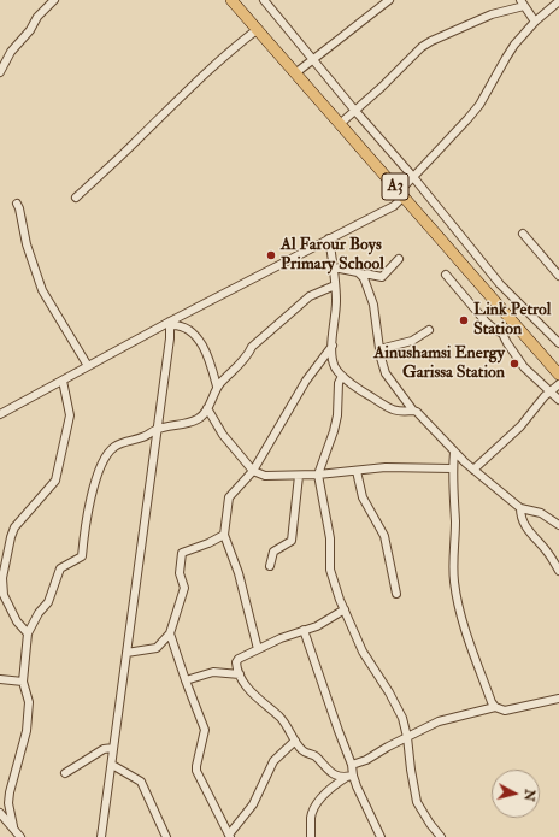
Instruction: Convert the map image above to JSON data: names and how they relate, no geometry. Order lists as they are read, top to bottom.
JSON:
{
  "streets": {
    "highway": ["A3"]
  },
  "places": ["Al Farour Boys Primary School", "Link Petrol Station", "Ainushamsi Energy Garissa Station"],
  "north": "right"
}
